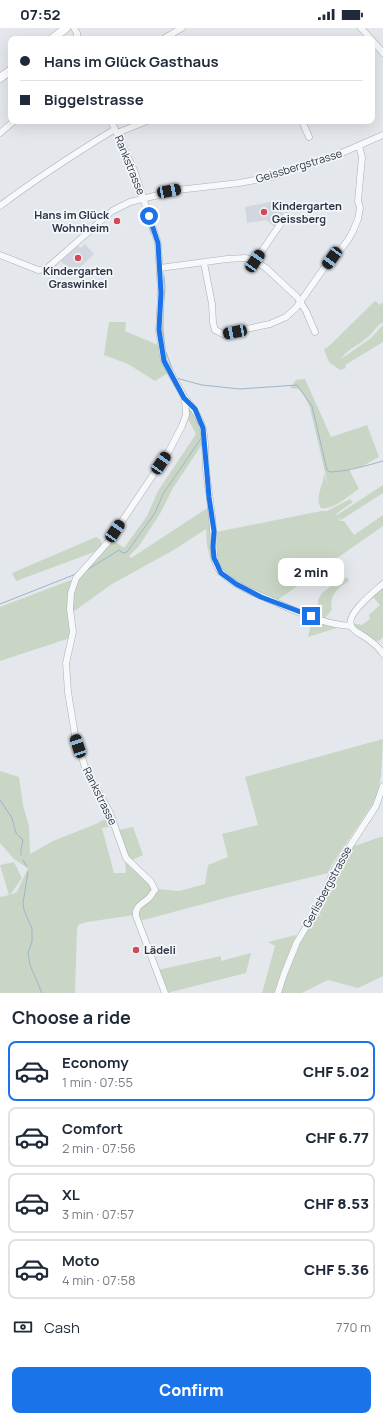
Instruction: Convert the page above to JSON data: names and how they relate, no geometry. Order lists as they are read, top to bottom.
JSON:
{
  "streets": {
    "street": ["Rankstrasse", "Geissbergstrasse", "Gerlisbergstrasse"]
  },
  "crossings": [
    ["Rankstrasse", "Geissbergstrasse"]
  ],
  "places": [
    "Kindergarten Geissberg",
    "Hans im Glück Wohnheim",
    "Kindergarten Graswinkel",
    "Lädeli"
  ],
  "page": {
    "status": "07:52",
    "banner": ["Hans im Glück Gasthaus", "Biggelstrasse"],
    "bubble": "2 min",
    "heading": "Choose a ride",
    "list": [
      {
        "name": "Economy",
        "note": "1 min · 07:55",
        "value": "CHF 5.02"
      },
      {
        "name": "Comfort",
        "note": "2 min · 07:56",
        "value": "CHF 6.77"
      },
      {
        "name": "XL",
        "note": "3 min · 07:57",
        "value": "CHF 8.53"
      },
      {
        "name": "Moto",
        "note": "4 min · 07:58",
        "value": "CHF 5.36"
      }
    ],
    "pay": ["Cash", "770 m"],
    "buttons": "Confirm"
  }
}
